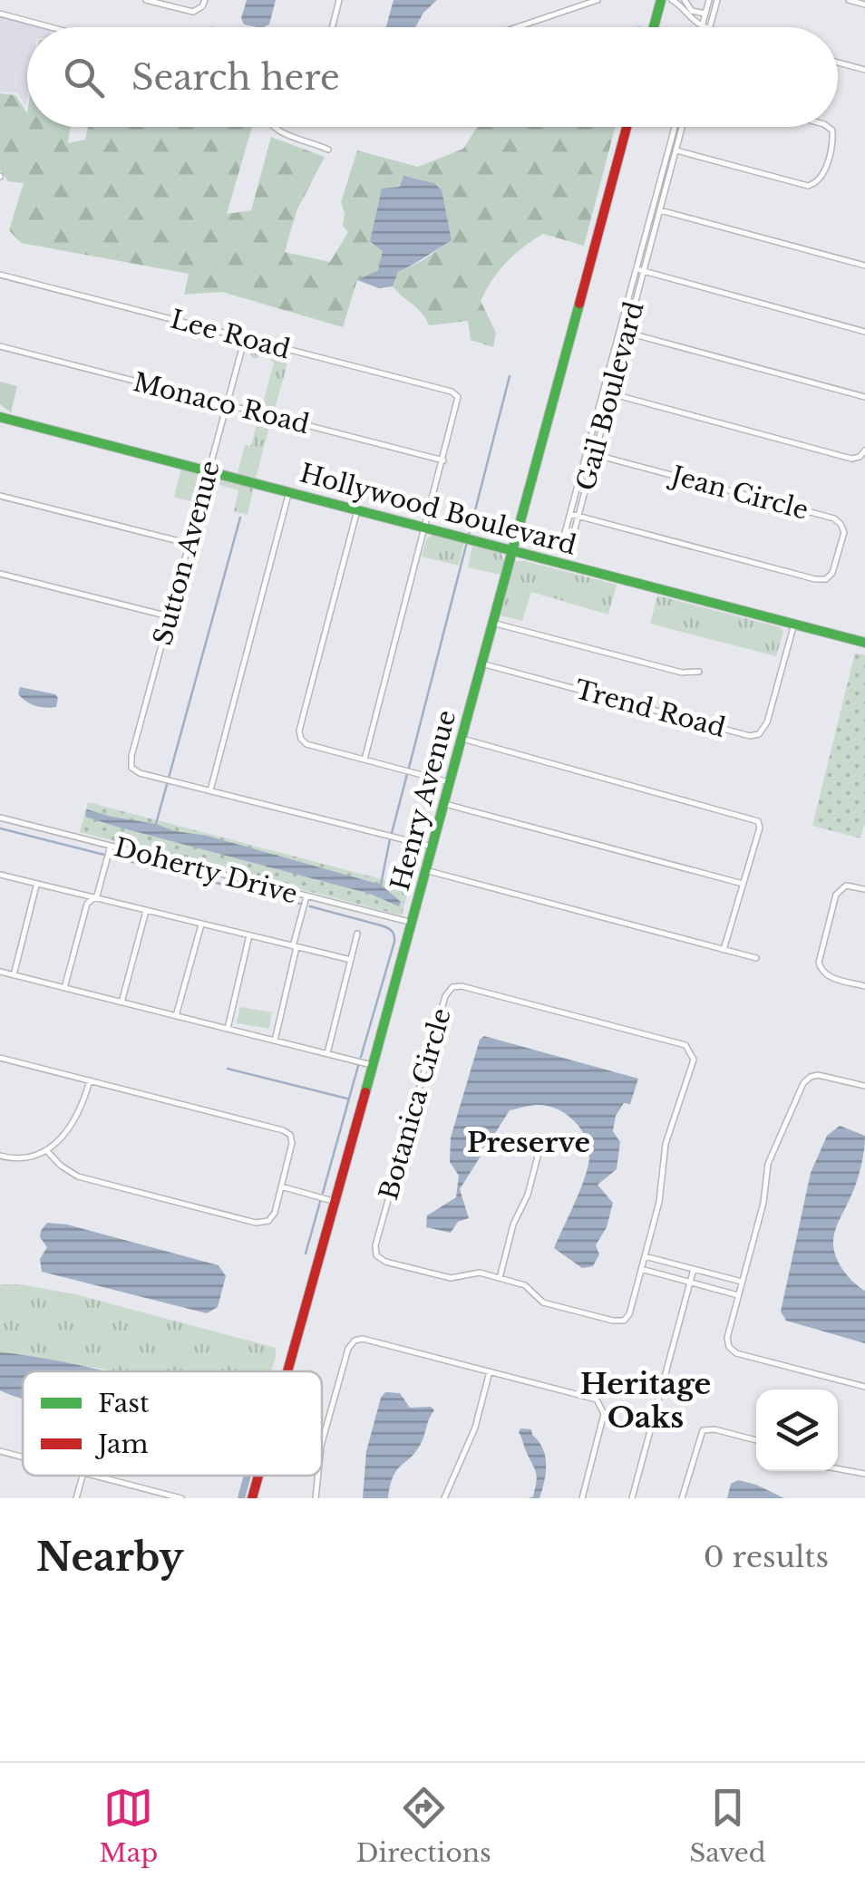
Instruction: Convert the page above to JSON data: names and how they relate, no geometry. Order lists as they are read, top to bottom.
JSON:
{
  "streets": {
    "street": [
      "Lee Road",
      "Gail Boulevard",
      "Monaco Road",
      "Jean Circle",
      "Hollywood Boulevard",
      "Sutton Avenue",
      "Trend Road",
      "Henry Avenue",
      "Doherty Drive",
      "Botanica Circle"
    ]
  },
  "crossings": [
    ["Lee Road", "Monaco Road"],
    ["Lee Road", "Sutton Avenue"],
    ["Gail Boulevard", "Jean Circle"],
    ["Monaco Road", "Sutton Avenue"],
    ["Hollywood Boulevard", "Sutton Avenue"],
    ["Hollywood Boulevard", "Trend Road"],
    ["Hollywood Boulevard", "Henry Avenue"],
    ["Trend Road", "Henry Avenue"],
    ["Henry Avenue", "Doherty Drive"]
  ],
  "districts": ["Preserve", "Heritage Oaks"],
  "legend": ["Fast", "Jam"],
  "page": {
    "search": "Search here",
    "heading": ["Nearby", "0 results"],
    "nav": ["Map", "Directions", "Saved"]
  }
}
